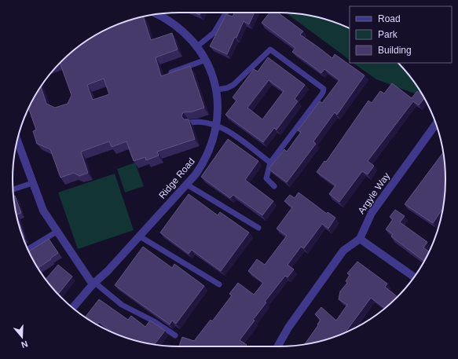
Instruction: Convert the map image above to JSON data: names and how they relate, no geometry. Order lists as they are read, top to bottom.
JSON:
{
  "streets": {
    "street": ["Ridge Road", "Argyle Way"]
  },
  "legend": ["Road", "Park", "Building"],
  "north": "bottom"
}
